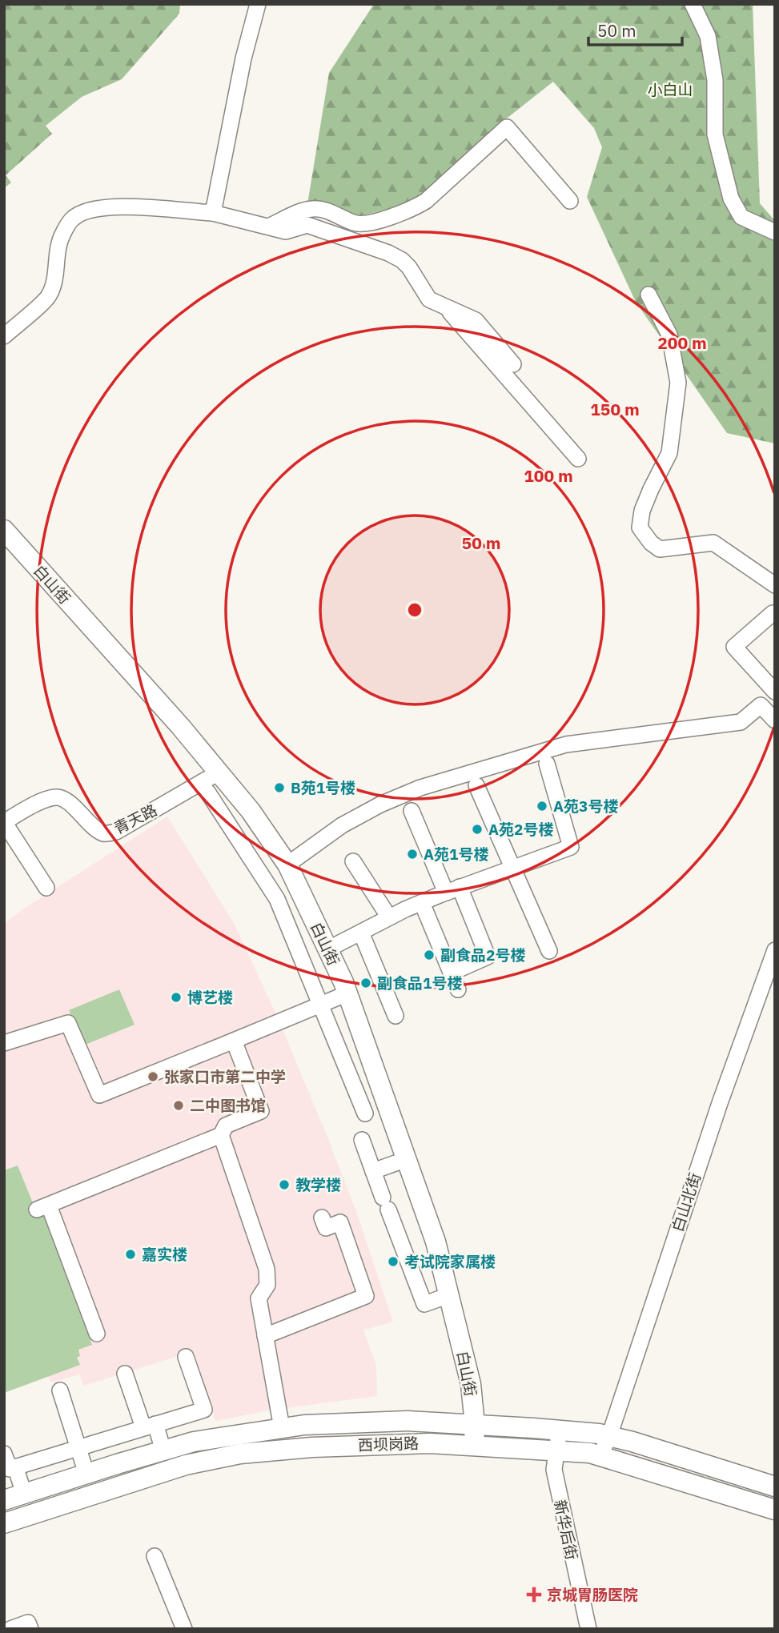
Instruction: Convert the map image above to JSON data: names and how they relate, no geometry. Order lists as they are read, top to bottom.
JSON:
{
  "streets": {
    "main road": ["白山街", "西坝岗路"],
    "street": ["青天路", "白山北街", "新华后街"]
  },
  "crossings": [
    ["白山街", "青天路"],
    ["白山街", "西坝岗路"],
    ["白山北街", "西坝岗路"],
    ["西坝岗路", "新华后街"]
  ],
  "parks": ["小白山"],
  "places": {
    "other": [
      "B苑1号楼",
      "A苑3号楼",
      "A苑2号楼",
      "A苑1号楼",
      "副食品2号楼",
      "副食品1号楼",
      "博艺楼",
      "张家口市第二中学",
      "二中图书馆",
      "教学楼",
      "嘉实楼",
      "考试院家属楼"
    ],
    "health": ["京城胃肠医院"]
  },
  "scale_bar": "50 m",
  "rings": [
    "200 m",
    "150 m",
    "100 m",
    "50 m"
  ]
}
